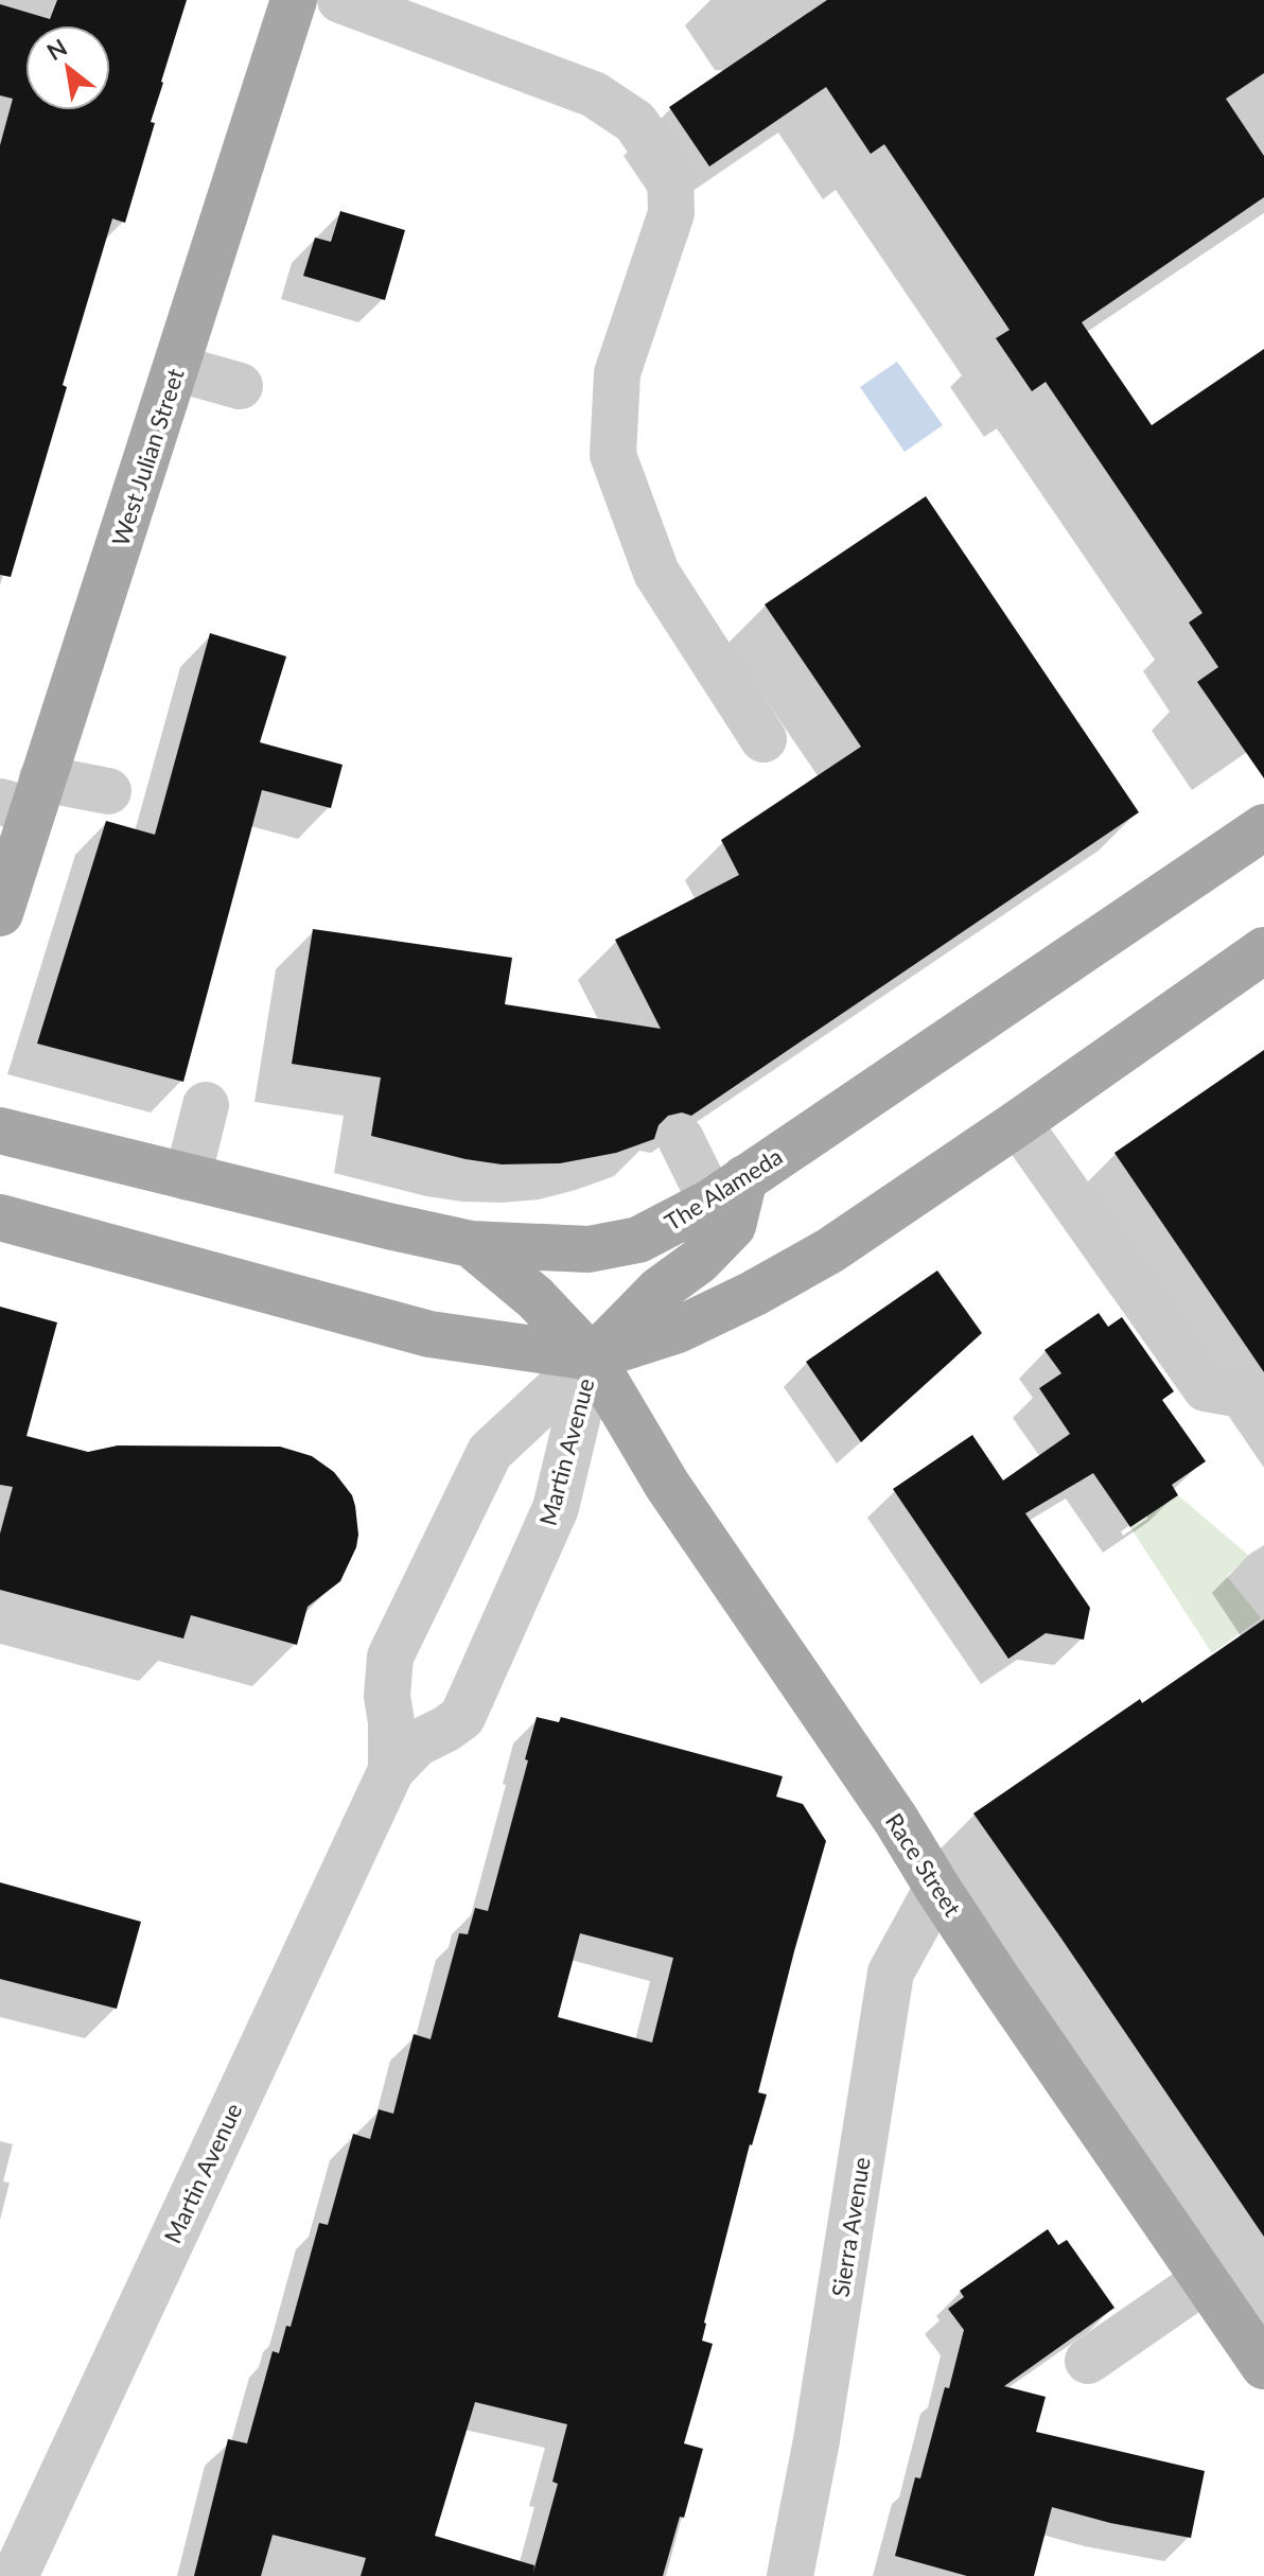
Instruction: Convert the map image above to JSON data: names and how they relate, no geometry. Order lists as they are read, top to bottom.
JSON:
{
  "streets": {
    "main road": ["West Julian Street", "The Alameda", "Race Street"],
    "street": ["Martin Avenue", "Sierra Avenue"]
  },
  "crossings": [
    ["The Alameda", "Race Street"],
    ["Martin Avenue", "Race Street"],
    ["Race Street", "Sierra Avenue"]
  ],
  "north": "top left"
}
